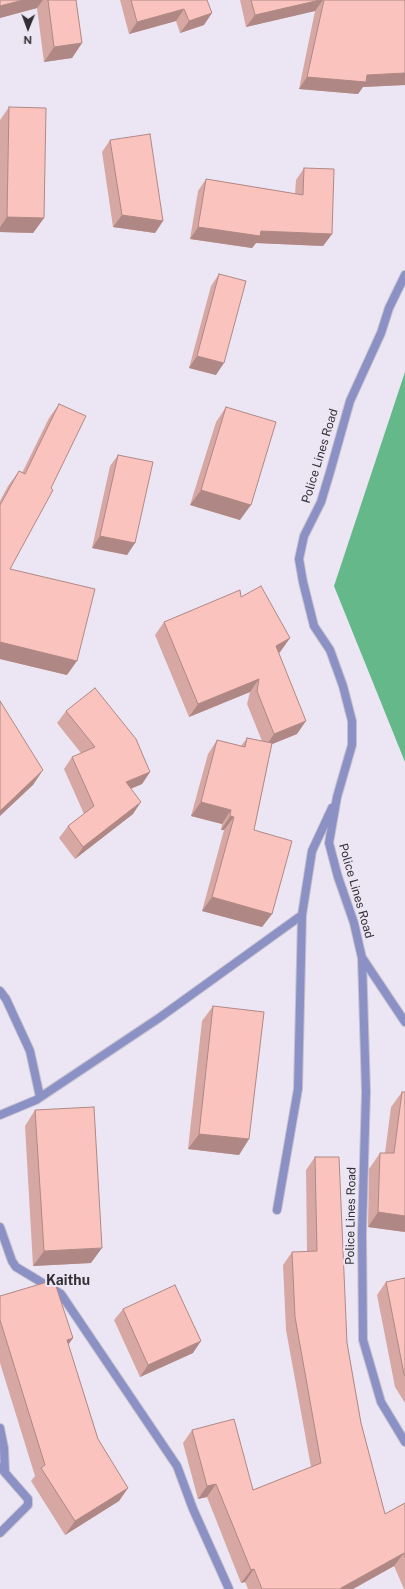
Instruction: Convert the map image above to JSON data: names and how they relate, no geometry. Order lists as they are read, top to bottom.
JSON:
{
  "streets": {
    "street": ["Police Lines Road"]
  },
  "districts": ["Kaithu"],
  "north": "bottom"
}
